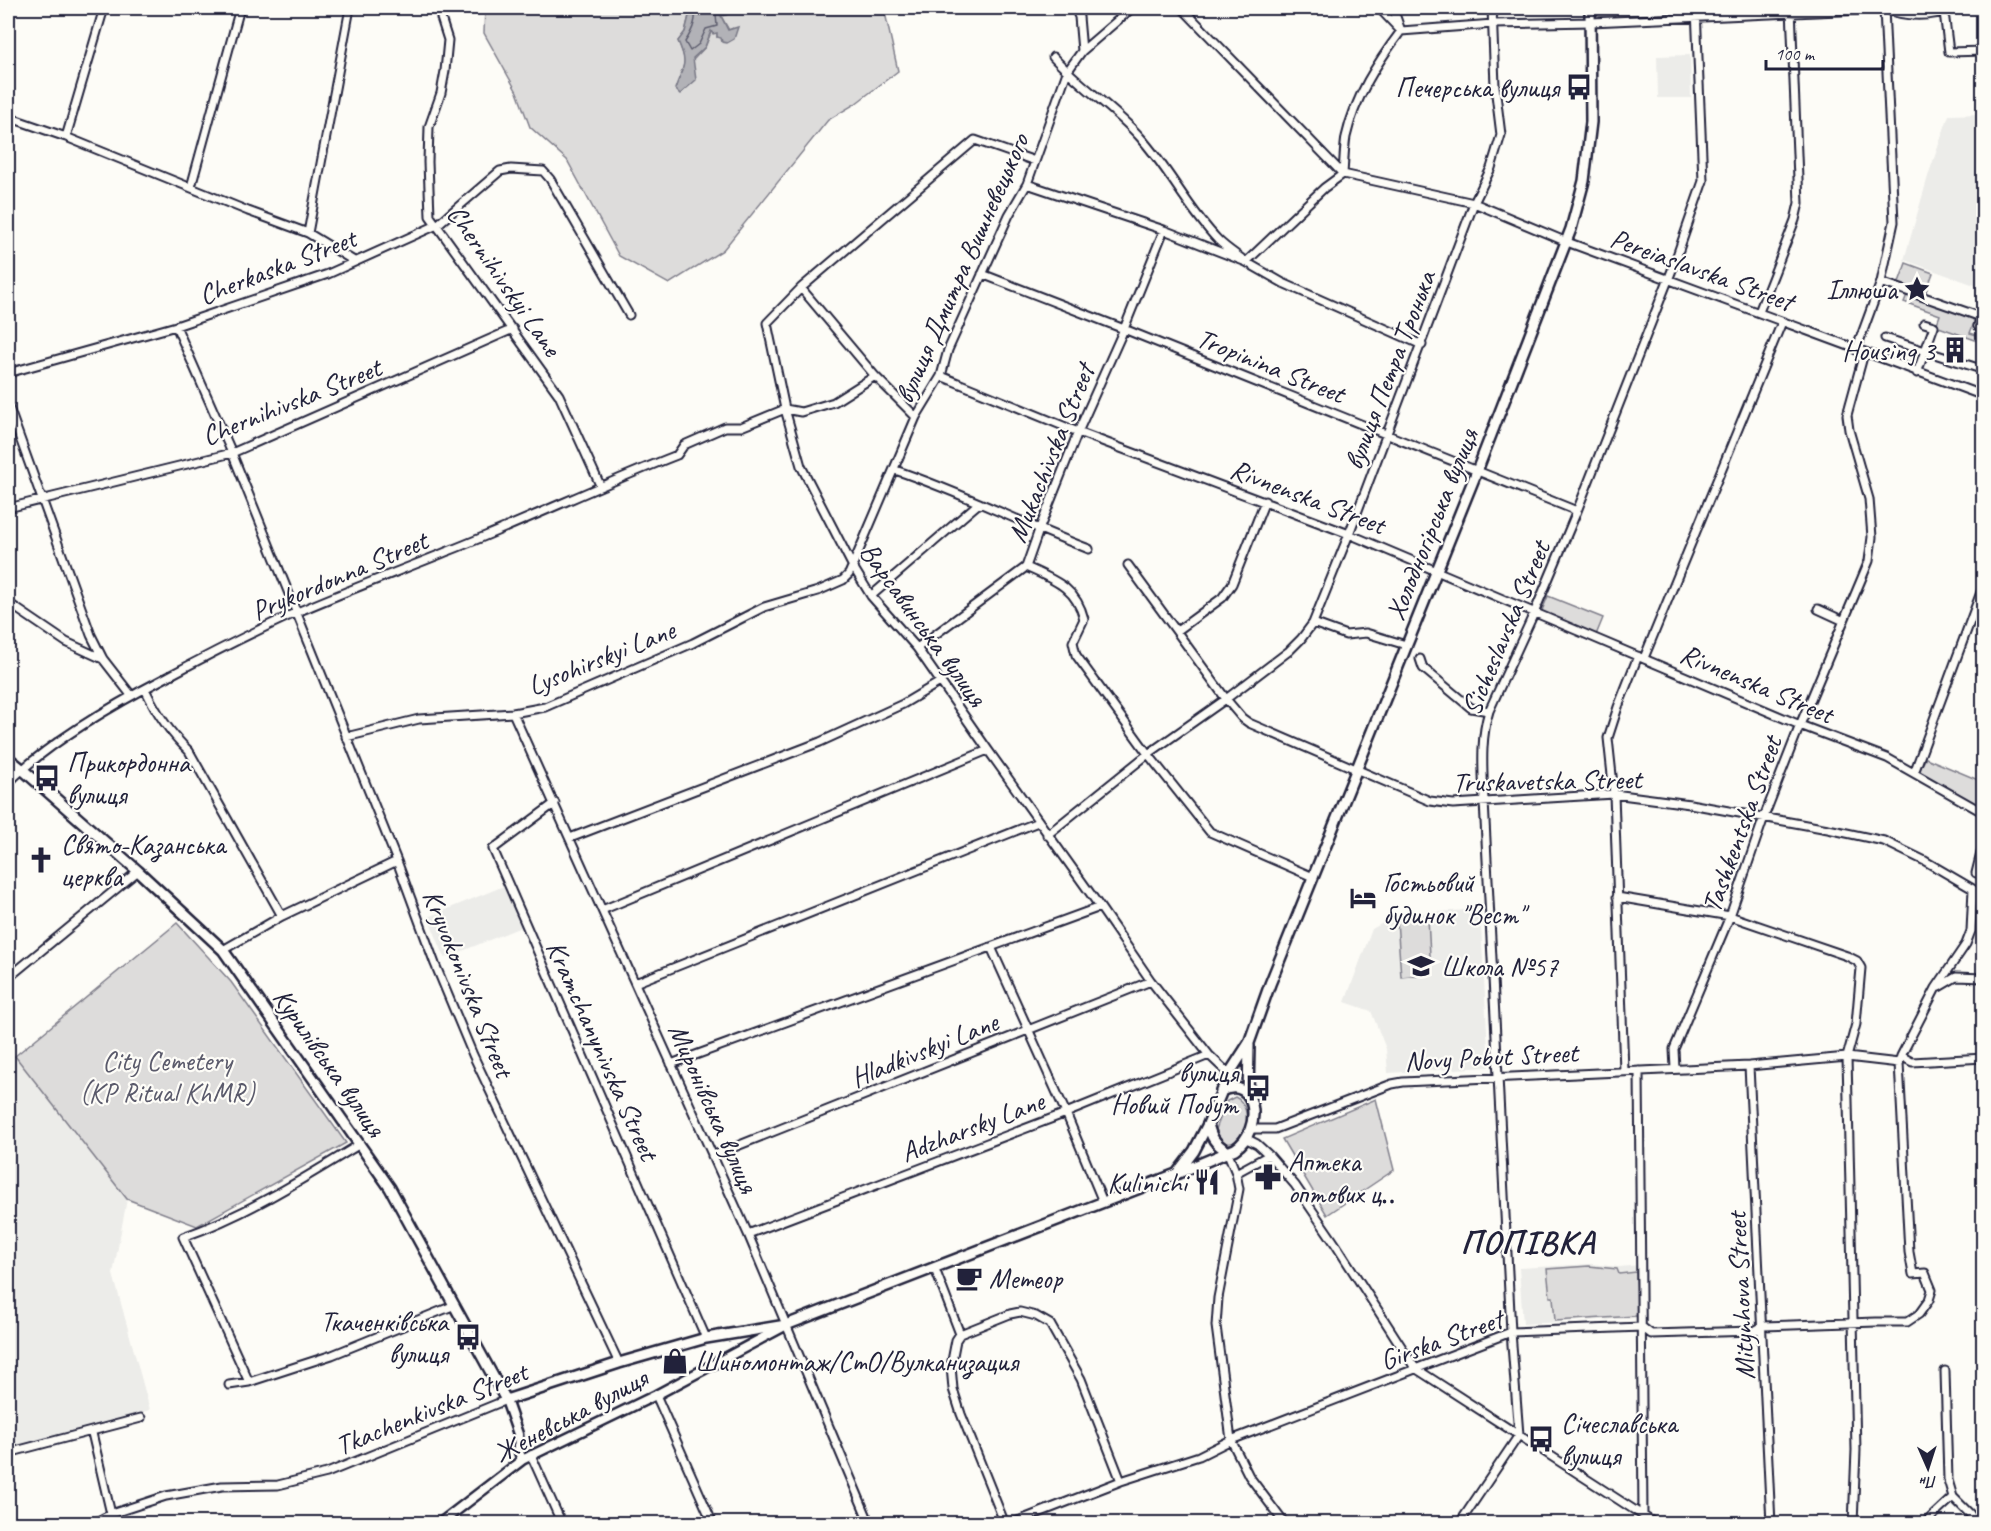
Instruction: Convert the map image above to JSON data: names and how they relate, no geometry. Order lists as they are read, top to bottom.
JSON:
{
  "streets": {
    "main road": [
      "Холодногірська вулиця",
      "Курилівська вулиця",
      "Tkachenkivska Street",
      "Женевська вулиця"
    ],
    "street": [
      "Cherkaska Street",
      "вулиця Дмитра Вишневецького",
      "Pereiaslavska Street",
      "Chernihivskyi Lane",
      "Tropinina Street",
      "вулиця Петра Тронька",
      "Chernihivska Street",
      "Mukachivska Street",
      "Rivnenska Street",
      "Prykordonna Street",
      "Варсавинська вулиця",
      "Sicheslavska Street",
      "Lysohirskyi Lane",
      "Truskavetska Street",
      "Tashkentska Street",
      "Kryvokonivska Street",
      "Hladkivskyi Lane",
      "Kramchanynivska Street",
      "Novy Pobut Street",
      "Миронівська вулиця",
      "Adzharsky Lane",
      "Mitynhova Street",
      "Girska Street"
    ]
  },
  "crossings": [
    ["Cherkaska Street", "Chernihivskyi Lane"],
    ["Cherkaska Street", "Kryvokonivska Street"],
    ["вулиця Дмитра Вишневецького", "Tropinina Street"],
    ["вулиця Дмитра Вишневецького", "Rivnenska Street"],
    ["вулиця Дмитра Вишневецького", "Варсавинська вулиця"],
    ["вулиця Дмитра Вишневецького", "Lysohirskyi Lane"],
    ["Pereiaslavska Street", "вулиця Петра Тронька"],
    ["Pereiaslavska Street", "Холодногірська вулиця"],
    ["Pereiaslavska Street", "Sicheslavska Street"],
    ["Pereiaslavska Street", "Tashkentska Street"],
    ["Chernihivskyi Lane", "Chernihivska Street"],
    ["Chernihivskyi Lane", "Prykordonna Street"],
    ["Tropinina Street", "вулиця Петра Тронька"],
    ["Tropinina Street", "Mukachivska Street"],
    ["Tropinina Street", "Холодногірська вулиця"],
    ["Tropinina Street", "Sicheslavska Street"],
    ["вулиця Петра Тронька", "Rivnenska Street"],
    ["вулиця Петра Тронька", "Варсавинська вулиця"],
    ["вулиця Петра Тронька", "Truskavetska Street"],
    ["Chernihivska Street", "Kryvokonivska Street"],
    ["Mukachivska Street", "Rivnenska Street"],
    ["Mukachivska Street", "Варсавинська вулиця"],
    ["Rivnenska Street", "Холодногірська вулиця"],
    ["Rivnenska Street", "Sicheslavska Street"],
    ["Rivnenska Street", "Tashkentska Street"],
    ["Холодногірська вулиця", "Варсавинська вулиця"],
    ["Холодногірська вулиця", "Truskavetska Street"],
    ["Холодногірська вулиця", "Novy Pobut Street"],
    ["Prykordonna Street", "Варсавинська вулиця"],
    ["Prykordonna Street", "Kryvokonivska Street"],
    ["Prykordonna Street", "Курилівська вулиця"],
    ["Варсавинська вулиця", "Lysohirskyi Lane"],
    ["Варсавинська вулиця", "Hladkivskyi Lane"],
    ["Варсавинська вулиця", "Adzharsky Lane"],
    ["Sicheslavska Street", "Truskavetska Street"],
    ["Sicheslavska Street", "Novy Pobut Street"],
    ["Sicheslavska Street", "Girska Street"],
    ["Lysohirskyi Lane", "Kryvokonivska Street"],
    ["Lysohirskyi Lane", "Миронівська вулиця"],
    ["Truskavetska Street", "Tashkentska Street"],
    ["Tashkentska Street", "Novy Pobut Street"],
    ["Kryvokonivska Street", "Tkachenkivska Street"],
    ["Hladkivskyi Lane", "Миронівська вулиця"],
    ["Kramchanynivska Street", "Миронівська вулиця"],
    ["Kramchanynivska Street", "Tkachenkivska Street"],
    ["Novy Pobut Street", "Mitynhova Street"],
    ["Novy Pobut Street", "Girska Street"],
    ["Курилівська вулиця", "Tkachenkivska Street"],
    ["Курилівська вулиця", "Женевська вулиця"],
    ["Миронівська вулиця", "Adzharsky Lane"],
    ["Миронівська вулиця", "Tkachenkivska Street"],
    ["Миронівська вулиця", "Женевська вулиця"],
    ["Mitynhova Street", "Girska Street"],
    ["Tkachenkivska Street", "Женевська вулиця"]
  ],
  "districts": ["ПОПІВКА"],
  "parks": ["City Cemetery (KP Ritual KhMR)"],
  "places": {
    "bus stop": [
      "Печерська вулиця",
      "Прикордонна вулиця",
      "вулиця Новий Побут",
      "Ткаченківська вулиця",
      "Січеславська вулиця"
    ],
    "place": ["Іллюша"],
    "building": ["Housing 3"],
    "church": ["Свято-Казанська церква"],
    "hotel": ["Гостьовий будинок \"Вест\""],
    "school or university": ["Школа №57"],
    "pharmacy": ["Аптека оптових ц‥"],
    "restaurant": ["Kulinichi"],
    "cafe": ["Метеор"],
    "shop": ["Шиномонтаж/СтО/Вулканизация"]
  },
  "scale_bar": "100 m",
  "north": "bottom"
}
